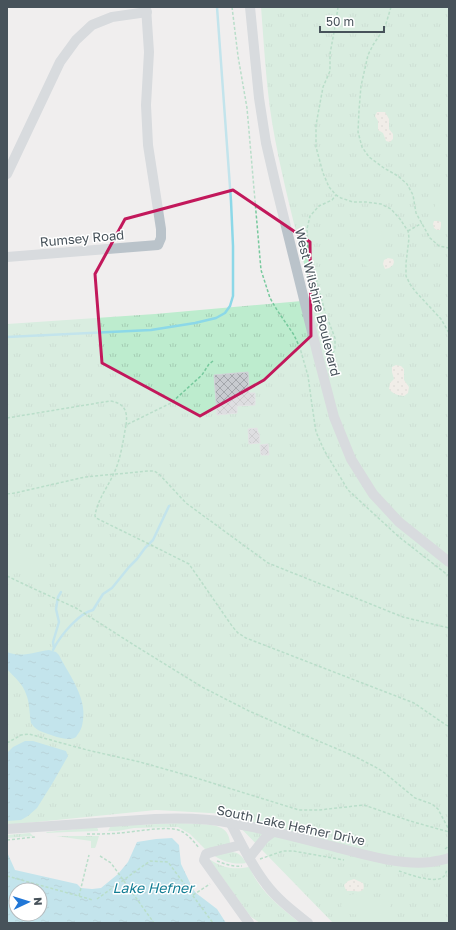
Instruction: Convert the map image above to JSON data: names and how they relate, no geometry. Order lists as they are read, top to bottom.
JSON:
{
  "streets": {
    "street": ["Rumsey Road", "West Wilshire Boulevard", "South Lake Hefner Drive"]
  },
  "water": ["Lake Hefner"],
  "scale_bar": "50 m",
  "north": "right"
}
